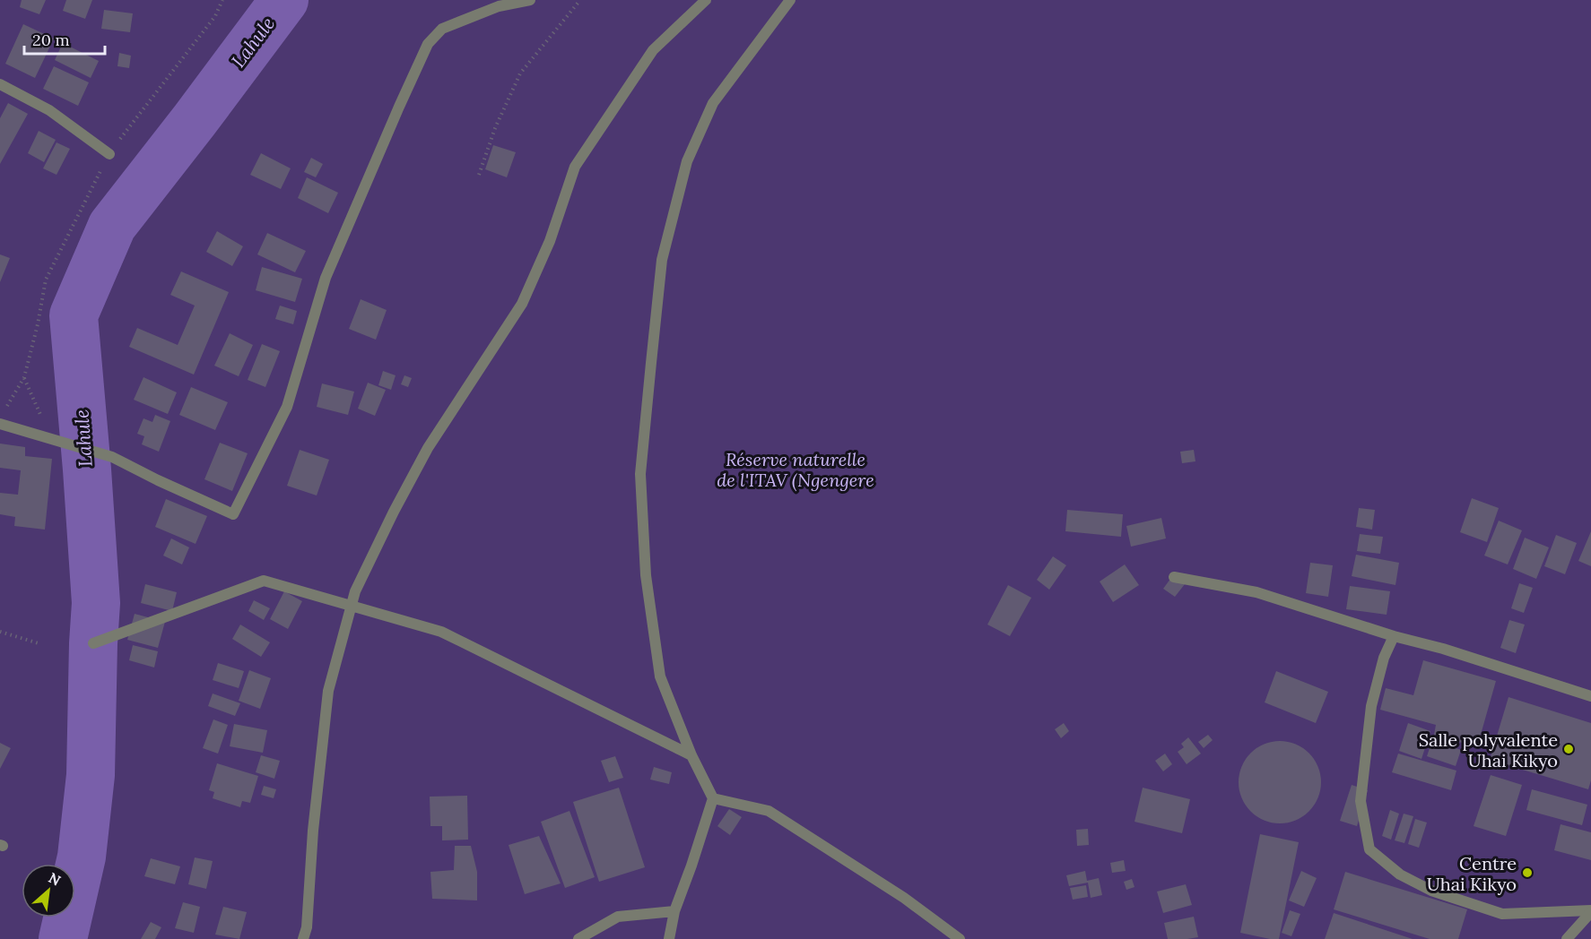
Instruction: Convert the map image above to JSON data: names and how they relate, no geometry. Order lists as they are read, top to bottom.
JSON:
{
  "water": ["Lahule"],
  "parks": ["Réserve naturelle de l'ITAV (Ngengere"],
  "places": ["Salle polyvalente Uhai Kikyo", "Centre Uhai Kikyo"],
  "scale_bar": "20 m",
  "north": "top right"
}
